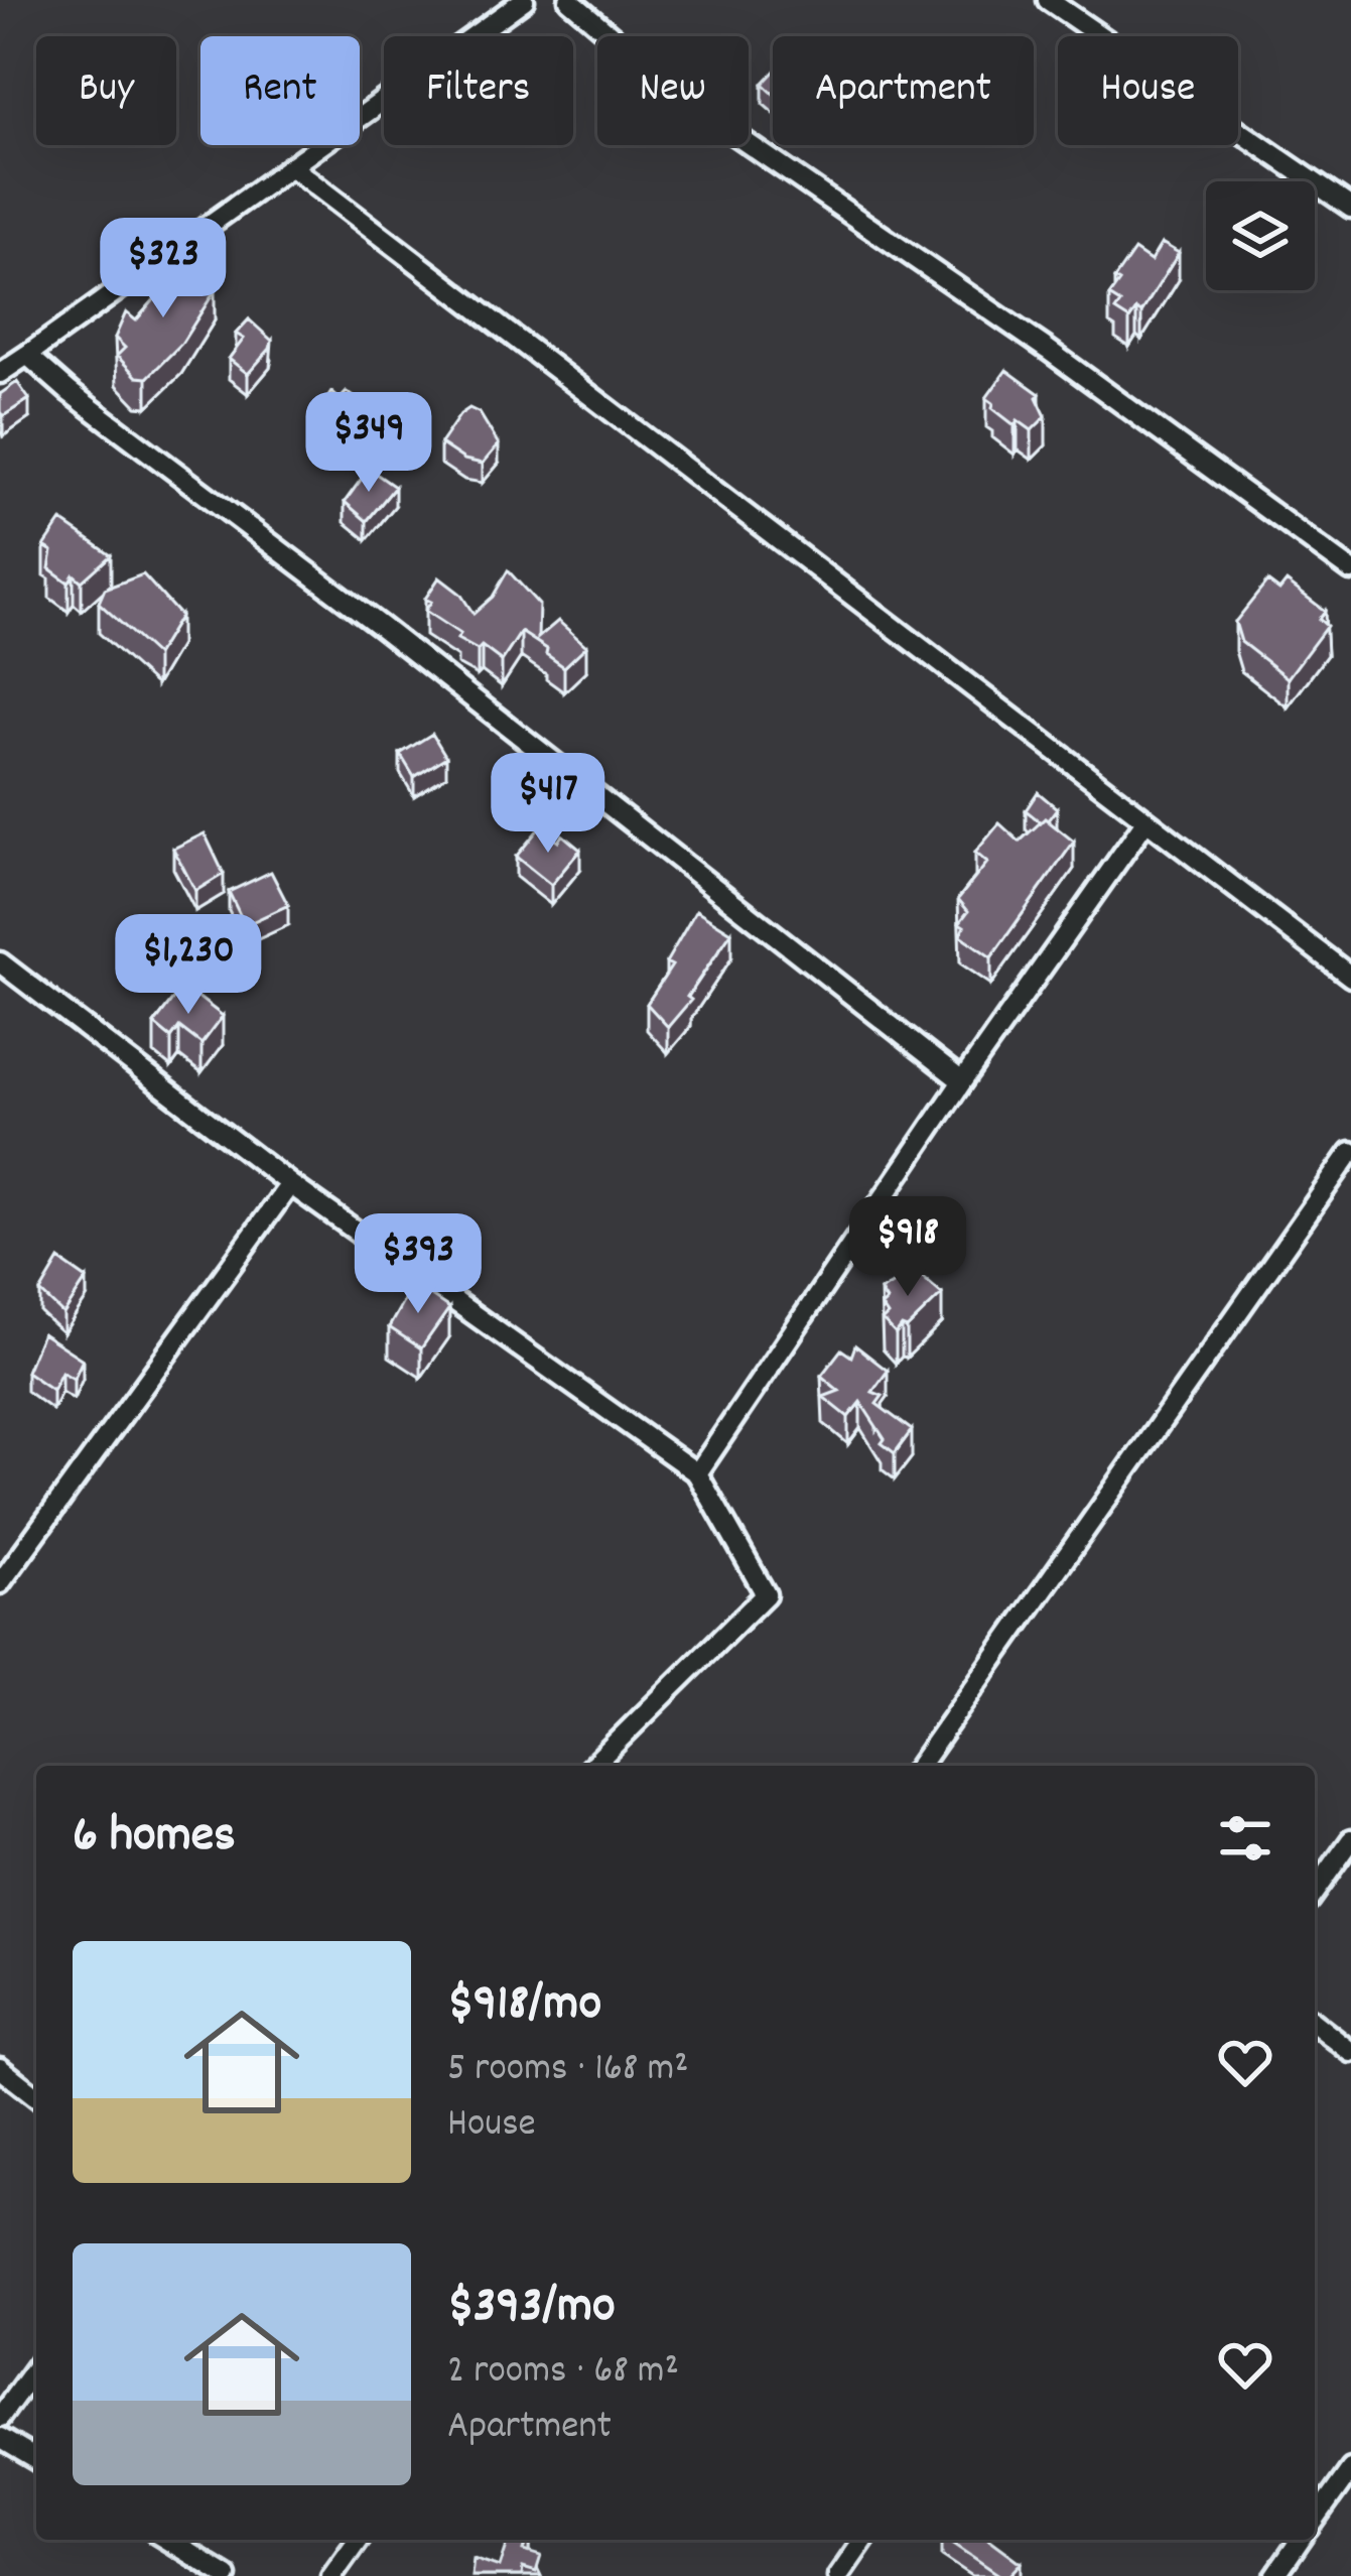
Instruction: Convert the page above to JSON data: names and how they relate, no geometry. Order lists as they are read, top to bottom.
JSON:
{
  "page": {
    "chip": [
      "Buy",
      "Rent",
      "Filters",
      "New",
      "Apartment",
      "House"
    ],
    "price": [
      "$323",
      "$349",
      "$417",
      "$1,230",
      "$918",
      "$393"
    ],
    "heading": "6 homes",
    "list": [
      {
        "name": "$918/mo",
        "note": "5 rooms · 168 m² · House"
      },
      {
        "name": "$393/mo",
        "note": "2 rooms · 68 m² · Apartment"
      }
    ]
  }
}
